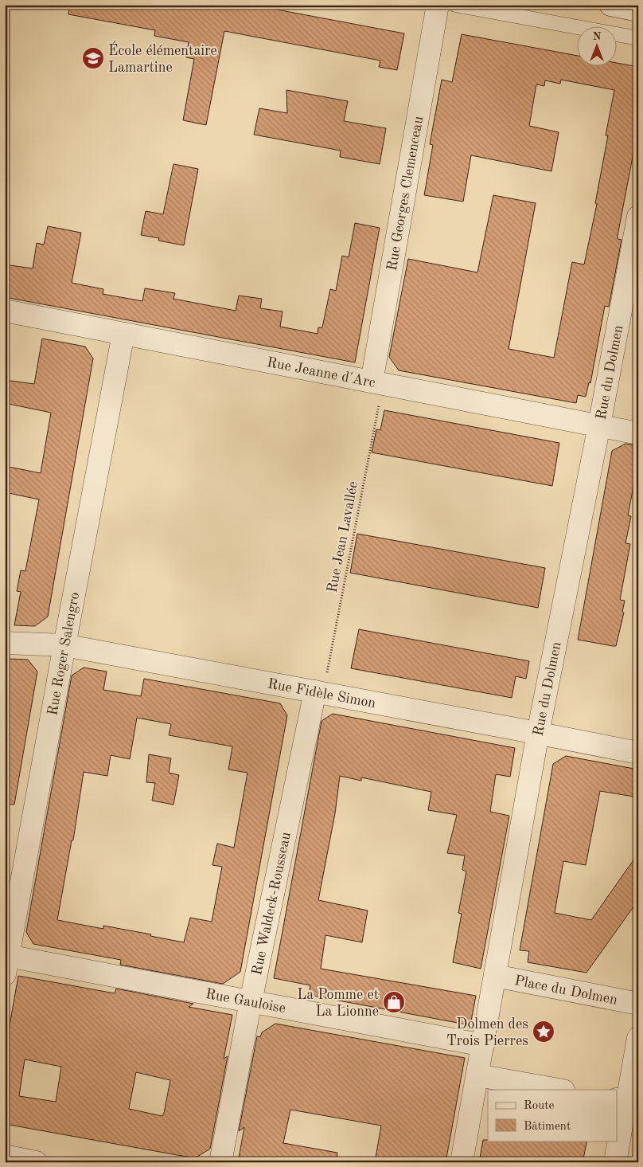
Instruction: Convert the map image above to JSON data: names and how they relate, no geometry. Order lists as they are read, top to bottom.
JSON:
{
  "streets": {
    "street": [
      "Rue Georges Clemenceau",
      "Rue Jeanne d'Arc",
      "Rue du Dolmen",
      "Rue Roger Salengro",
      "Rue Fidèle Simon",
      "Rue Waldeck-Rousseau",
      "Place du Dolmen",
      "Rue Gauloise"
    ],
    "path": ["Rue Jean Lavallée"]
  },
  "crossings": [
    ["Rue Georges Clemenceau", "Rue Jeanne d'Arc"],
    ["Rue Jeanne d'Arc", "Rue du Dolmen"],
    ["Rue Jeanne d'Arc", "Rue Roger Salengro"],
    ["Rue du Dolmen", "Rue Fidèle Simon"],
    ["Rue du Dolmen", "Place du Dolmen"],
    ["Rue du Dolmen", "Rue Gauloise"],
    ["Rue Roger Salengro", "Rue Fidèle Simon"],
    ["Rue Roger Salengro", "Rue Gauloise"],
    ["Rue Fidèle Simon", "Rue Waldeck-Rousseau"],
    ["Rue Waldeck-Rousseau", "Rue Gauloise"]
  ],
  "places": {
    "school or university": ["École élémentaire Lamartine"],
    "shop": ["La Pomme et La Lionne"],
    "place": ["Dolmen des Trois Pierres"]
  },
  "legend": ["Route", "Bâtiment"],
  "north": "top"
}
